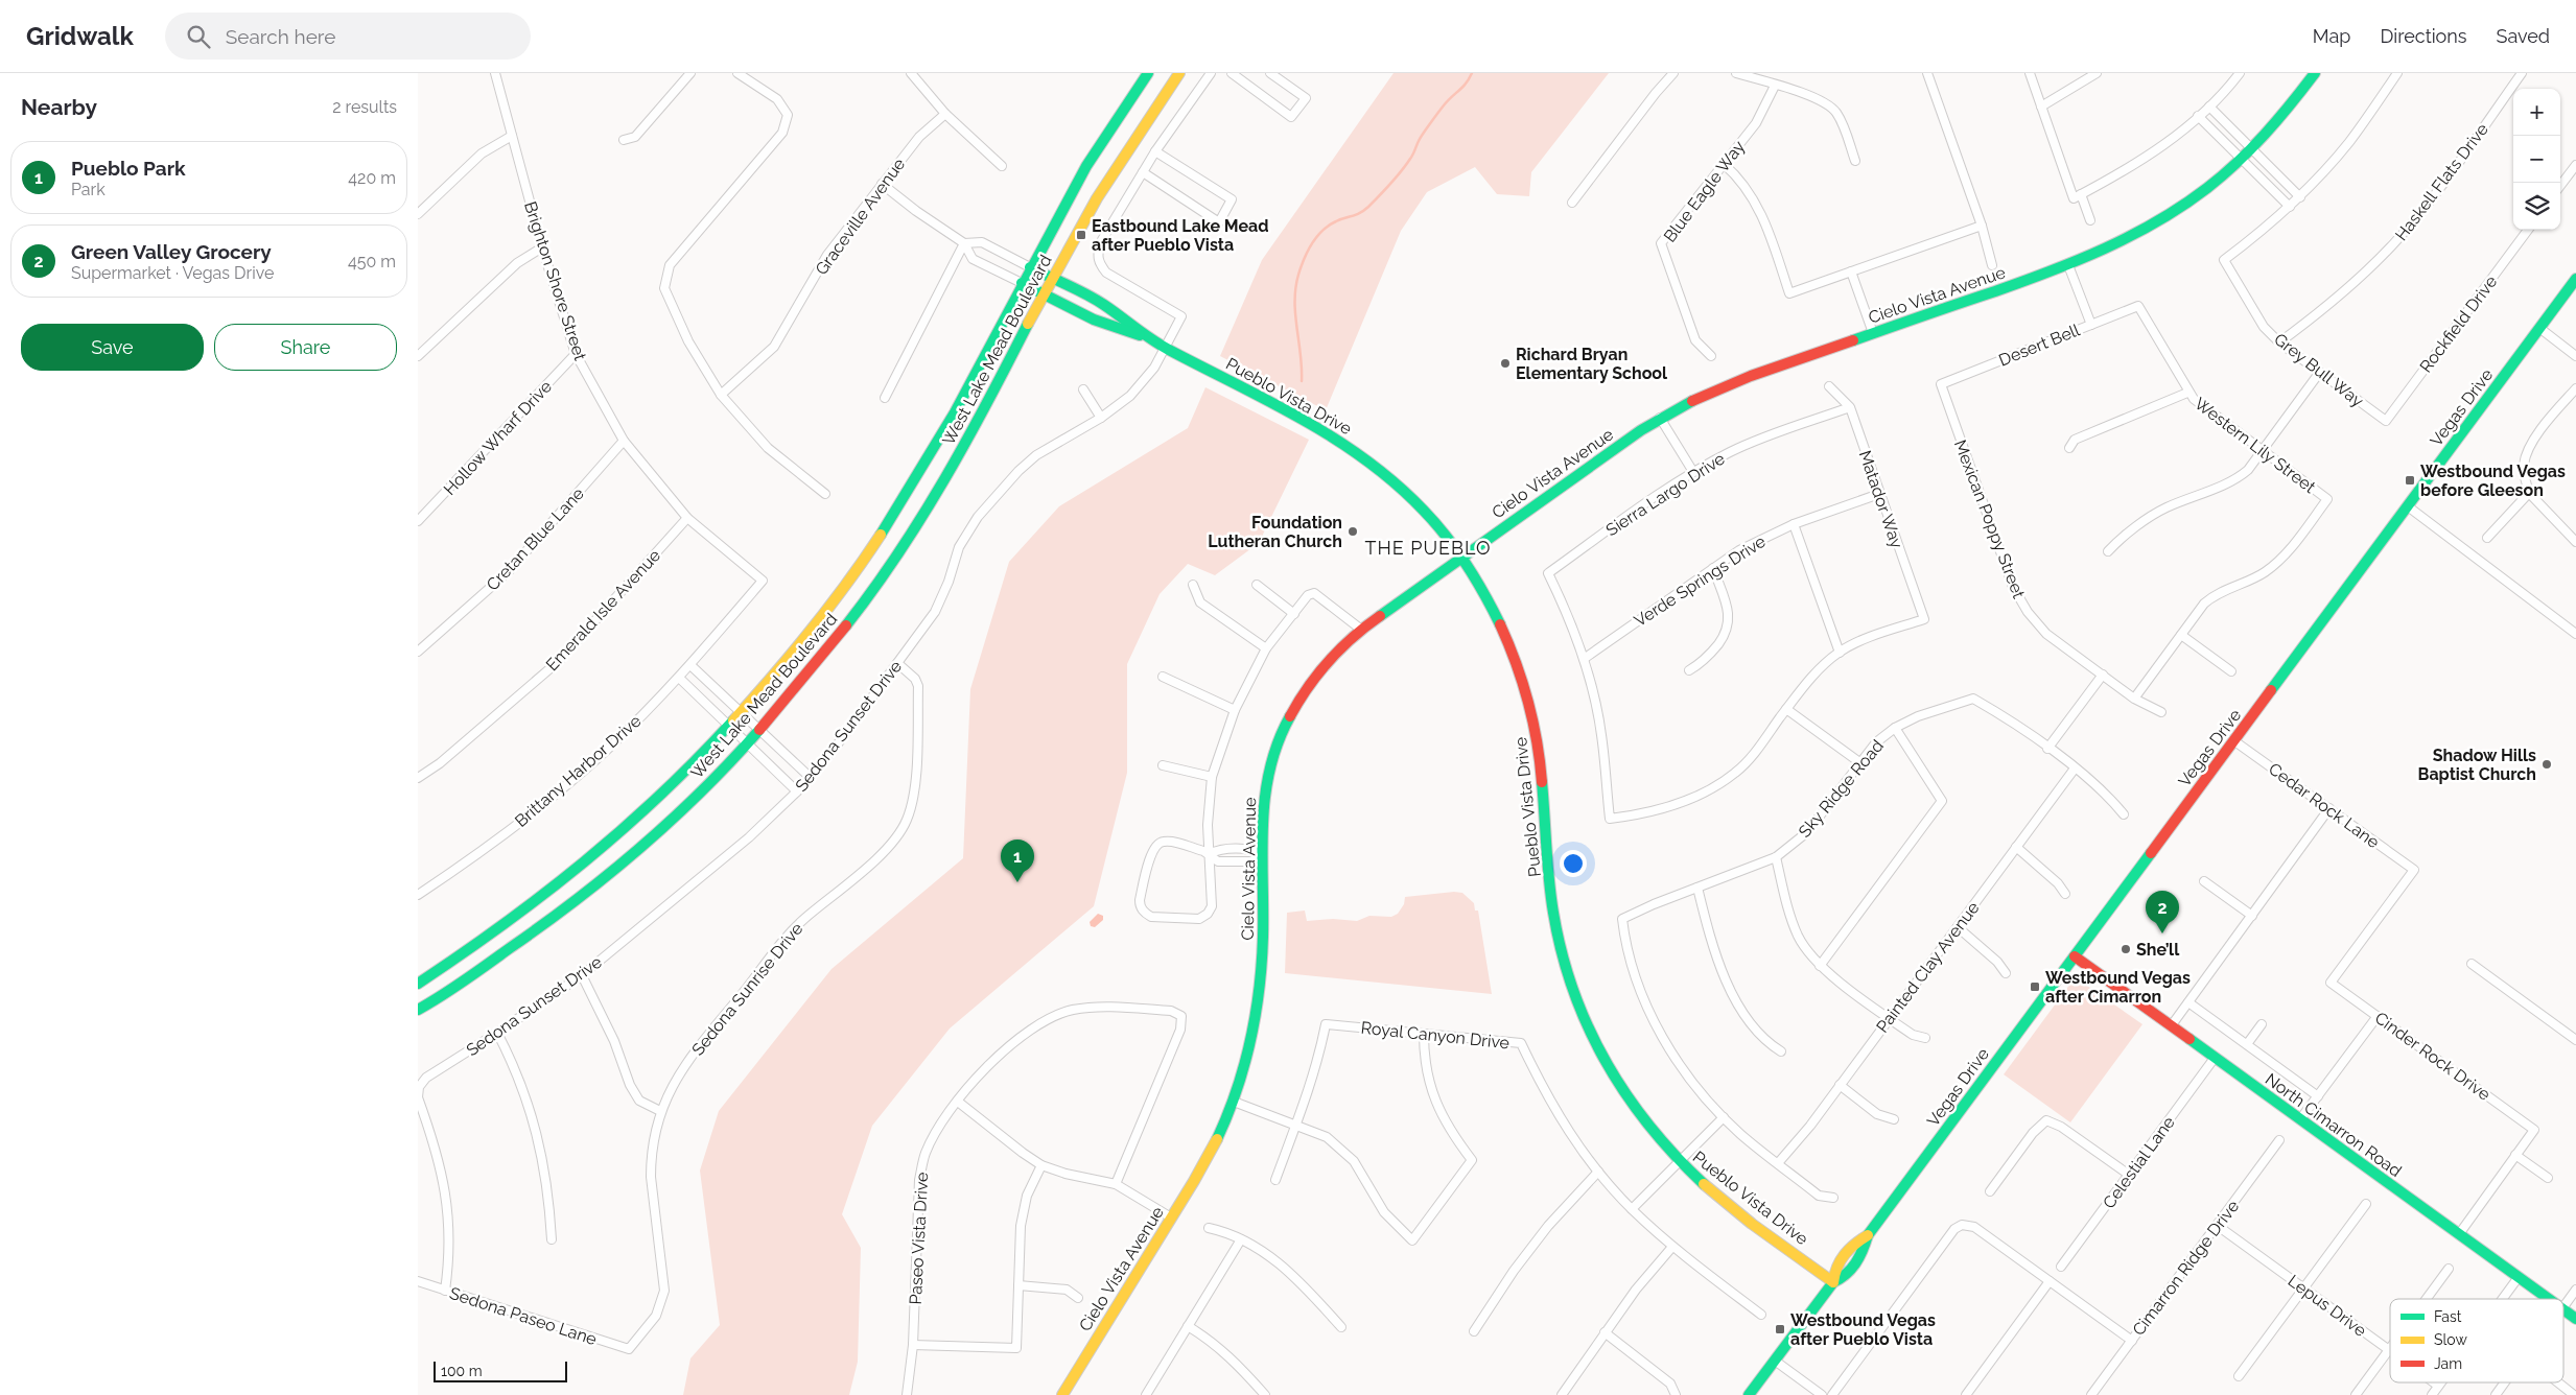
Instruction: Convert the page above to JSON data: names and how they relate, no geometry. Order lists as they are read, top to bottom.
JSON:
{
  "streets": {
    "street": [
      "Haskell Flats Drive",
      "Blue Eagle Way",
      "Graceville Avenue",
      "Brighton Shore Street",
      "Cielo Vista Avenue",
      "Rockfield Drive",
      "Desert Bell",
      "West Lake Mead Boulevard",
      "Grey Bull Way",
      "Pueblo Vista Drive",
      "Vegas Drive",
      "Hollow Wharf Drive",
      "Western Lily Street",
      "Sierra Largo Drive",
      "Matador Way",
      "Mexican Poppy Street",
      "Cretan Blue Lane",
      "Verde Springs Drive",
      "Emerald Isle Avenue",
      "Sedona Sunset Drive",
      "Brittany Harbor Drive",
      "Sky Ridge Road",
      "Cedar Rock Lane",
      "Painted Clay Avenue",
      "Sedona Sunrise Drive",
      "Royal Canyon Drive",
      "Cinder Rock Drive",
      "North Cimarron Road",
      "Celestial Lane",
      "Paseo Vista Drive",
      "Cimarron Ridge Drive",
      "Lepus Drive",
      "Sedona Paseo Lane"
    ]
  },
  "crossings": [
    ["Haskell Flats Drive", "Grey Bull Way"],
    ["Graceville Avenue", "Pueblo Vista Drive"],
    ["Brighton Shore Street", "Hollow Wharf Drive"],
    ["Brighton Shore Street", "Cretan Blue Lane"],
    ["Brighton Shore Street", "Emerald Isle Avenue"],
    ["Brighton Shore Street", "Brittany Harbor Drive"],
    ["Cielo Vista Avenue", "Pueblo Vista Drive"],
    ["Rockfield Drive", "Grey Bull Way"],
    ["Desert Bell", "Western Lily Street"],
    ["Desert Bell", "Mexican Poppy Street"],
    ["West Lake Mead Boulevard", "Pueblo Vista Drive"],
    ["Pueblo Vista Drive", "Vegas Drive"],
    ["Pueblo Vista Drive", "Sedona Sunset Drive"],
    ["Vegas Drive", "Cedar Rock Lane"],
    ["Vegas Drive", "North Cimarron Road"],
    ["Sierra Largo Drive", "Matador Way"],
    ["Sierra Largo Drive", "Verde Springs Drive"],
    ["Matador Way", "Verde Springs Drive"],
    ["Sedona Sunset Drive", "Sedona Sunrise Drive"],
    ["Cedar Rock Lane", "Cinder Rock Drive"],
    ["Sedona Sunrise Drive", "Sedona Paseo Lane"],
    ["North Cimarron Road", "Celestial Lane"],
    ["Cimarron Ridge Drive", "Lepus Drive"]
  ],
  "districts": ["THE PUEBLO"],
  "places": {
    "transit": [
      "Eastbound Lake Mead after Pueblo Vista",
      "Westbound Vegas before Gleeson",
      "Westbound Vegas after Cimarron",
      "Westbound Vegas after Pueblo Vista"
    ],
    "other": [
      "Richard Bryan Elementary School",
      "Foundation Lutheran Church",
      "Shadow Hills Baptist Church",
      "She’ll"
    ]
  },
  "legend": ["Fast", "Slow", "Jam"],
  "scale_bar": "100 m",
  "page": {
    "header": "Gridwalk",
    "search": "Search here",
    "nav": ["Map", "Directions", "Saved"],
    "heading": ["Nearby", "2 results"],
    "map_buttons": ["+", "−"],
    "list": [
      {
        "mark": "1",
        "name": "Pueblo Park",
        "note": "Park",
        "value": "420 m"
      },
      {
        "mark": "2",
        "name": "Green Valley Grocery",
        "note": "Supermarket · Vegas Drive",
        "value": "450 m"
      }
    ],
    "buttons": ["Save", "Share"],
    "pins": ["1", "2"],
    "scale": "100 m"
  }
}
